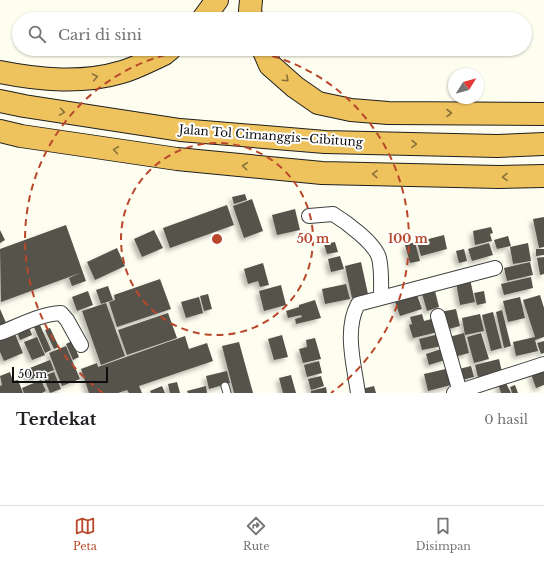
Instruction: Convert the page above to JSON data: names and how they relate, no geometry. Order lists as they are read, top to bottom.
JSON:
{
  "streets": {
    "highway": ["Jalan Tol Cimanggis–Cibitung"]
  },
  "scale_bar": "50 m",
  "north": "top right",
  "page": {
    "search": "Cari di sini",
    "scale": "50 m",
    "heading": ["Terdekat", "0 hasil"],
    "nav": ["Peta", "Rute", "Disimpan"]
  },
  "rings": ["50 m", "100 m"]
}
